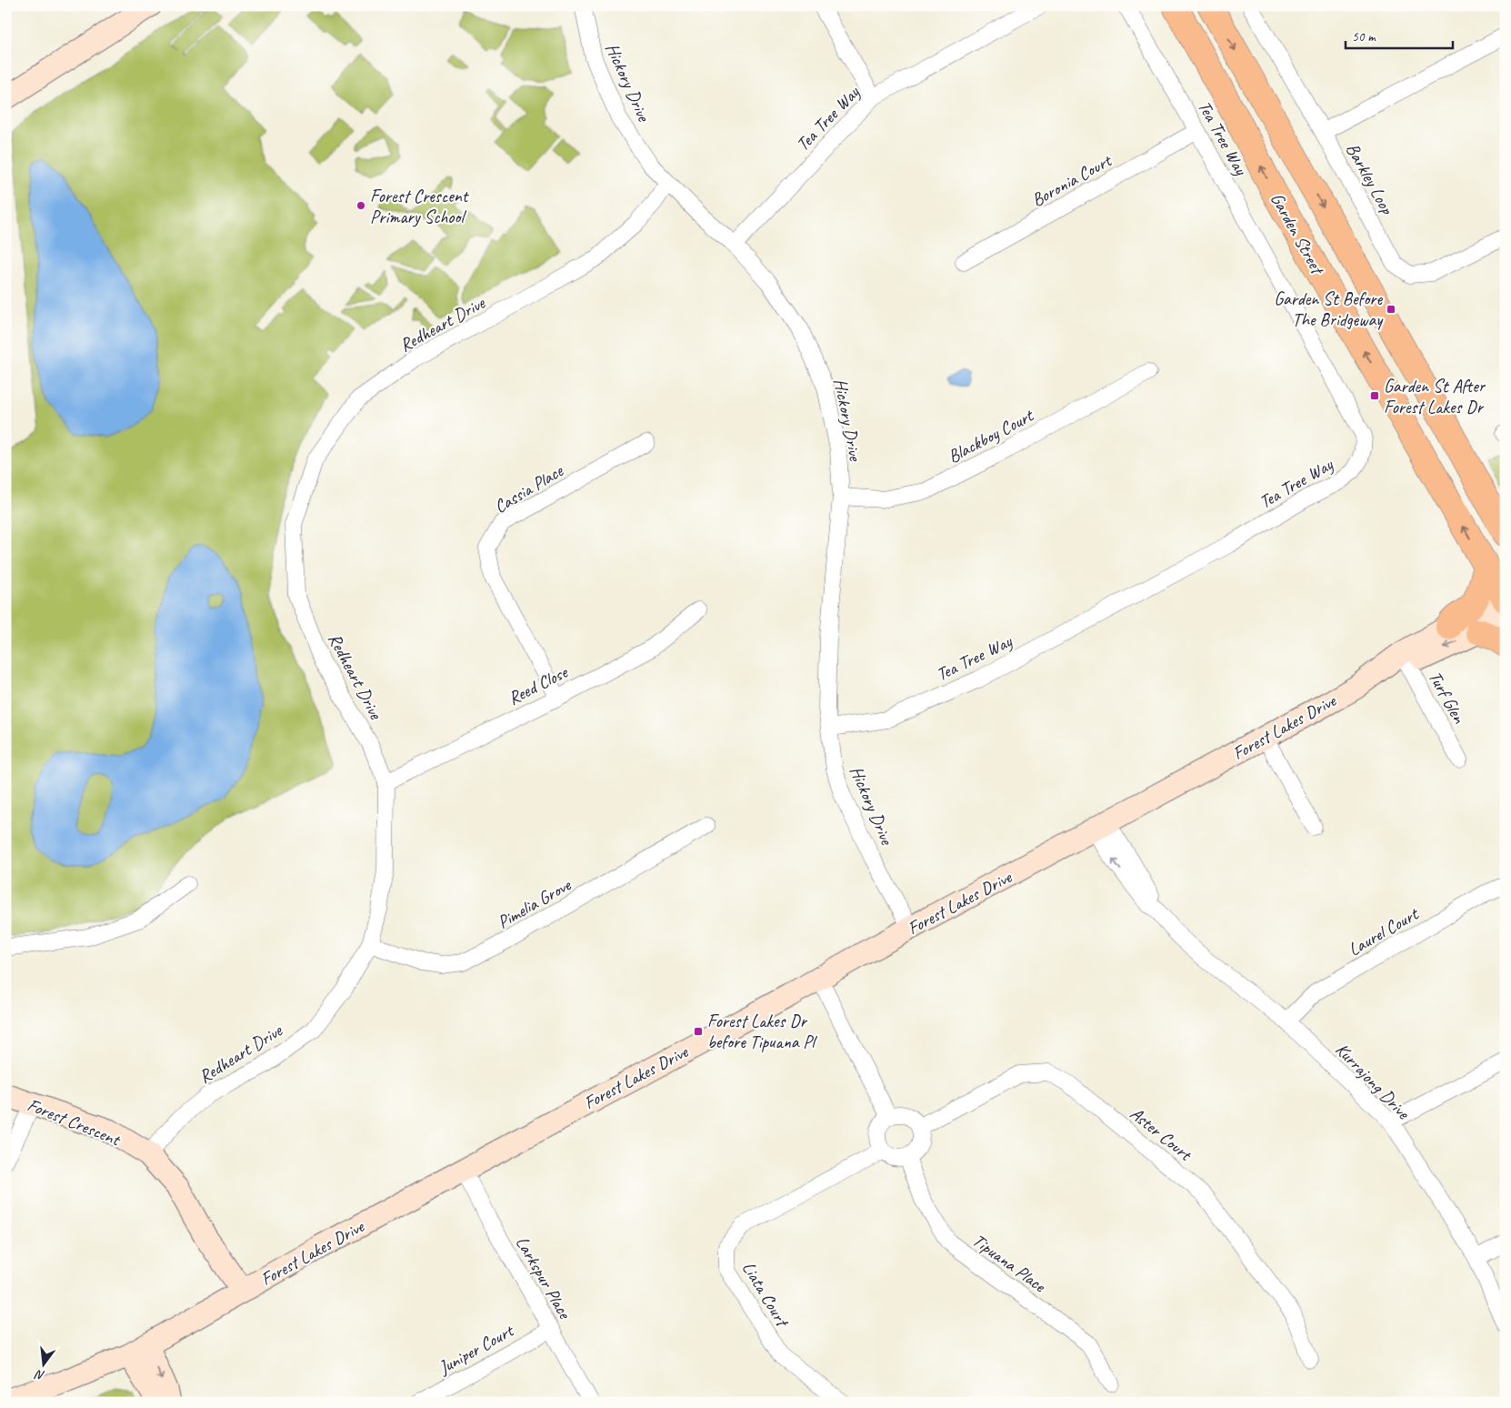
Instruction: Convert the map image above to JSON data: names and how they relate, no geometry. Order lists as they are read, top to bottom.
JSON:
{
  "streets": {
    "main road": ["Garden Street", "Forest Lakes Drive", "Forest Crescent"],
    "street": [
      "Hickory Drive",
      "Tea Tree Way",
      "Barkley Loop",
      "Boronia Court",
      "Redheart Drive",
      "Blackboy Court",
      "Cassia Place",
      "Reed Close",
      "Turf Glen",
      "Pimelia Grove",
      "Laurel Court",
      "Kurrajong Drive",
      "Aster Court",
      "Tipuana Place",
      "Larkspur Place",
      "Liata Court",
      "Juniper Court"
    ]
  },
  "crossings": [
    ["Hickory Drive", "Tea Tree Way"],
    ["Hickory Drive", "Redheart Drive"],
    ["Hickory Drive", "Blackboy Court"],
    ["Hickory Drive", "Forest Lakes Drive"],
    ["Tea Tree Way", "Boronia Court"],
    ["Garden Street", "Forest Lakes Drive"],
    ["Redheart Drive", "Reed Close"],
    ["Redheart Drive", "Pimelia Grove"],
    ["Redheart Drive", "Forest Crescent"],
    ["Cassia Place", "Reed Close"],
    ["Turf Glen", "Forest Lakes Drive"],
    ["Forest Lakes Drive", "Kurrajong Drive"],
    ["Forest Lakes Drive", "Forest Crescent"],
    ["Forest Lakes Drive", "Larkspur Place"],
    ["Laurel Court", "Kurrajong Drive"],
    ["Aster Court", "Tipuana Place"],
    ["Aster Court", "Liata Court"],
    ["Tipuana Place", "Liata Court"],
    ["Larkspur Place", "Juniper Court"]
  ],
  "places": {
    "other": ["Forest Crescent Primary School"],
    "transit": ["Garden St Before The Bridgeway", "Garden St After Forest Lakes Dr", "Forest Lakes Dr before Tipuana Pl"]
  },
  "scale_bar": "50 m",
  "north": "bottom"
}
